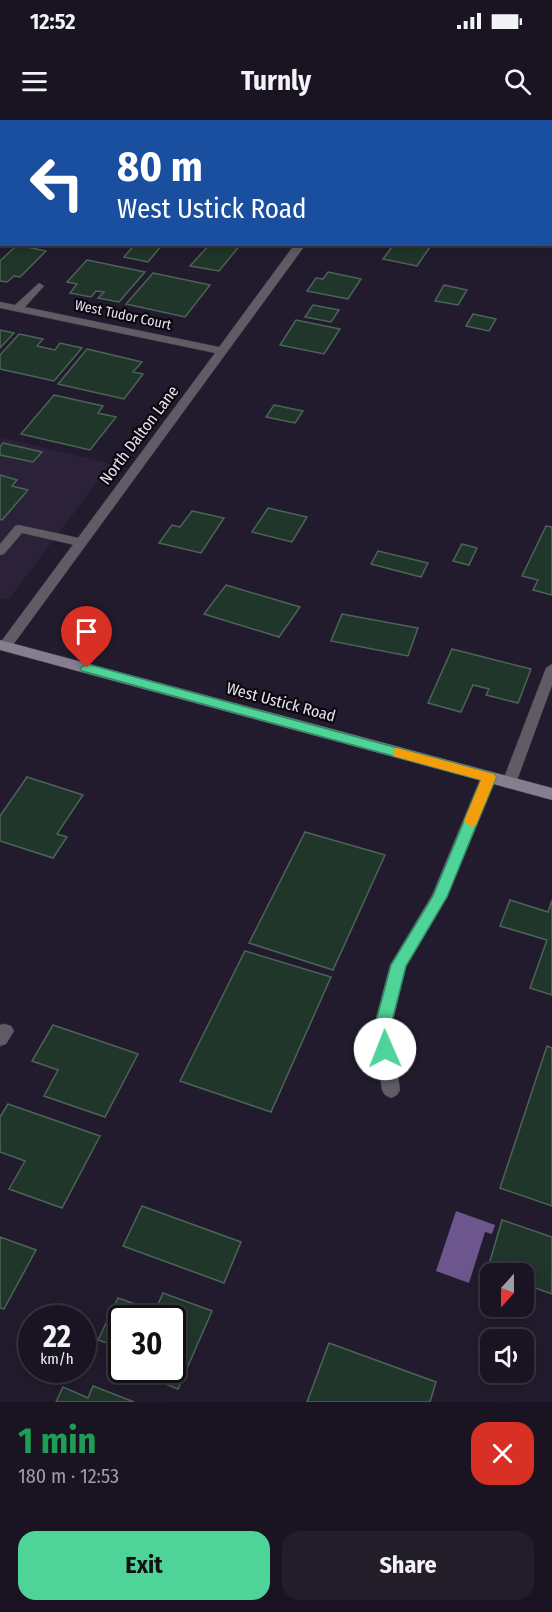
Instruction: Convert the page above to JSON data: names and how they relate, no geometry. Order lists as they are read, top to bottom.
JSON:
{
  "streets": {
    "main road": ["West Ustick Road"],
    "street": ["West Tudor Court", "North Dalton Lane"]
  },
  "crossings": [
    ["West Tudor Court", "North Dalton Lane"],
    ["North Dalton Lane", "West Ustick Road"]
  ],
  "north": "bottom",
  "page": {
    "status": "12:52",
    "header": "Turnly",
    "turn": ["80 m", "West Ustick Road"],
    "speed": "22 km/h",
    "limit": "30",
    "heading": ["1 min", "180 m · 12:53"],
    "buttons": ["Exit", "Share"]
  }
}
